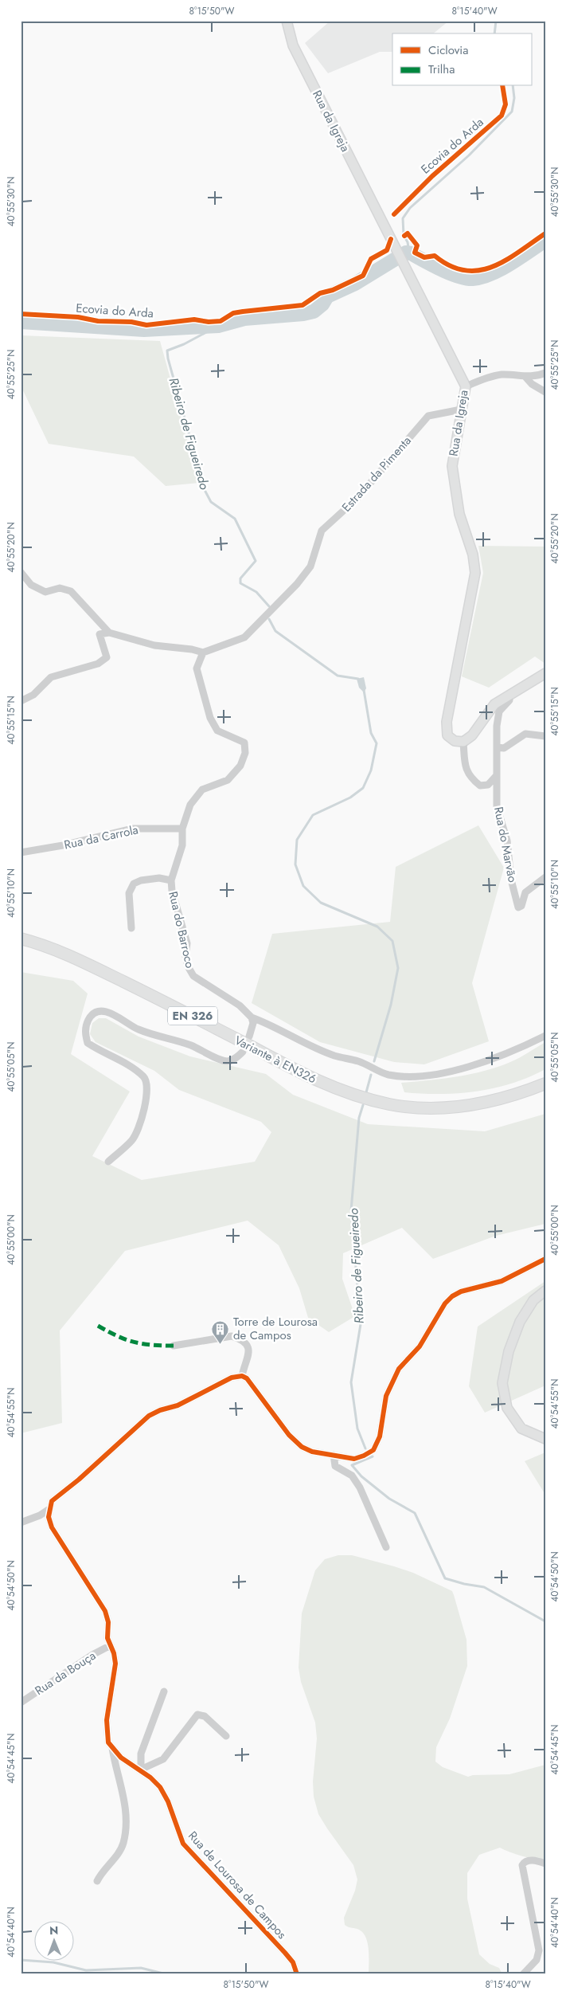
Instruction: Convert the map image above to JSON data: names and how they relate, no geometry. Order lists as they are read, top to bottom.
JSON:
{
  "streets": {
    "main road": ["EN 326", "Variante à EN326"],
    "street": [
      "Rua da Igreja",
      "Estrada da Pimenta",
      "Rua da Carrola",
      "Rua do Marvão",
      "Rua do Barroco",
      "Rua da Bouça",
      "Rua de Lourosa de Campos"
    ],
    "cycle path": ["Ecovia do Arda"]
  },
  "crossings": [
    ["Rua da Igreja", "Estrada da Pimenta"],
    ["Estrada da Pimenta", "Rua do Barroco"],
    ["Rua da Carrola", "Rua do Barroco"]
  ],
  "water": ["Ribeiro de Figueiredo"],
  "places": {
    "building": ["Torre de Lourosa de Campos"]
  },
  "legend": ["Ciclovia", "Trilha"],
  "north": "top",
  "coordinates": [
    "8°15'50\"W",
    "8°15'40\"W",
    "40°55'30\"N",
    "40°55'25\"N",
    "40°55'20\"N",
    "40°55'15\"N",
    "40°55'10\"N",
    "40°55'05\"N",
    "40°55'00\"N",
    "40°54'55\"N",
    "40°54'50\"N",
    "40°54'45\"N",
    "40°54'40\"N"
  ]
}
